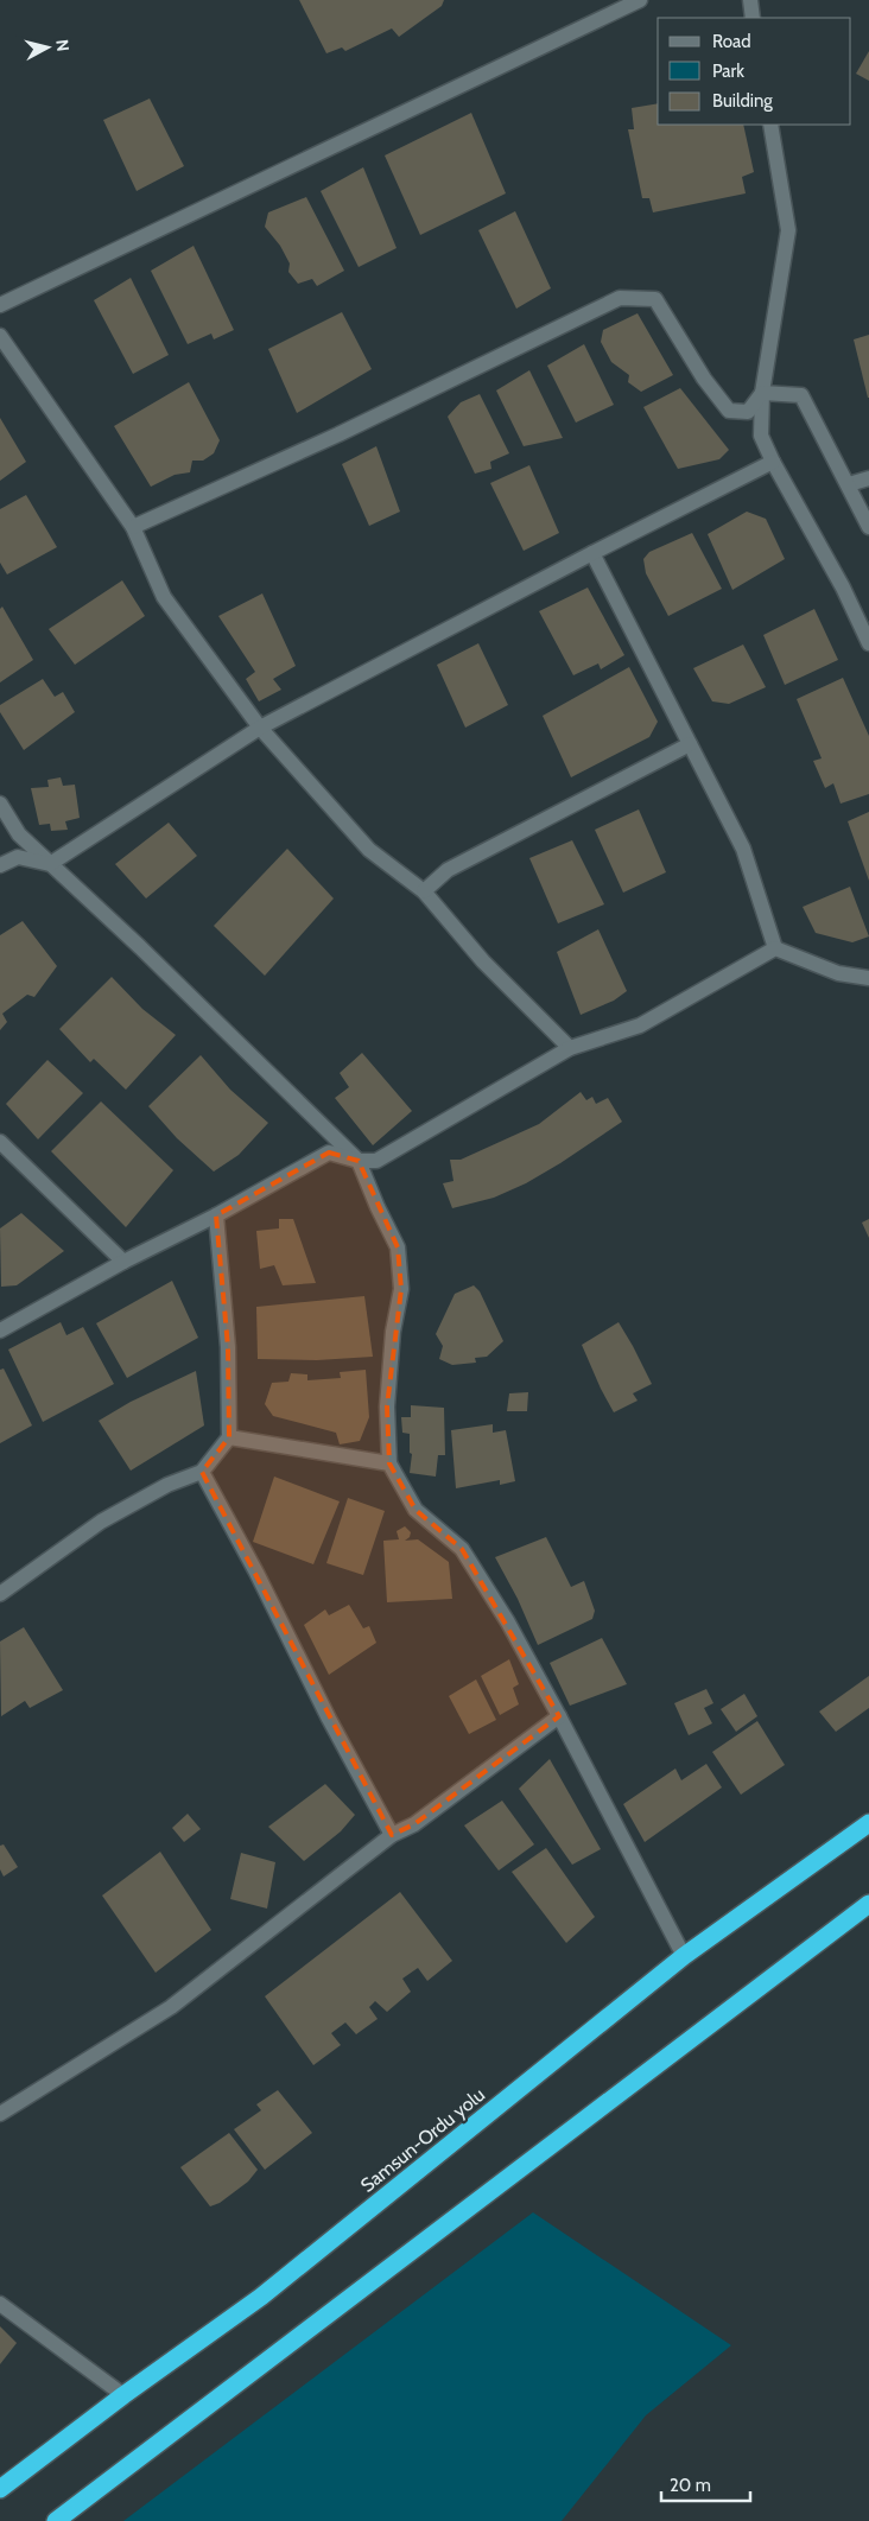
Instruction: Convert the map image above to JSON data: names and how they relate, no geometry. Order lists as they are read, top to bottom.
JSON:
{
  "streets": {
    "highway": ["Samsun-Ordu yolu"]
  },
  "legend": ["Road", "Park", "Building"],
  "scale_bar": "20 m",
  "north": "right"
}
